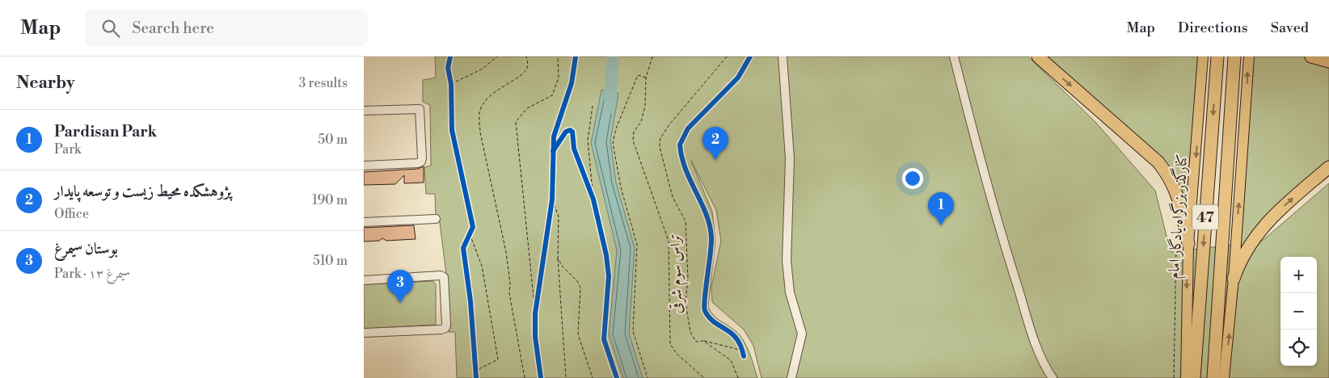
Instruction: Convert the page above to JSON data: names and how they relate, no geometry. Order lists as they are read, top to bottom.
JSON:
{
  "streets": {
    "highway": ["47"],
    "main road": ["کنارگذر بزرگراه یادگار امام"],
    "path": ["تراس سوم شرقی"]
  },
  "page": {
    "header": "Map",
    "search": "Search here",
    "nav": ["Map", "Directions", "Saved"],
    "heading": ["Nearby", "3 results"],
    "list": [
      {
        "mark": "1",
        "name": "Pardisan Park",
        "note": "Park",
        "value": "50 m"
      },
      {
        "mark": "2",
        "name": "پژوهشکده محیط زیست و توسعه پایدار",
        "note": "Office",
        "value": "190 m"
      },
      {
        "mark": "3",
        "name": "بوستان سیمرغ",
        "note": "Park · سیمرغ ۱۳",
        "value": "510 m"
      }
    ],
    "pins": ["2", "1", "3"],
    "map_buttons": ["+", "−"]
  }
}
